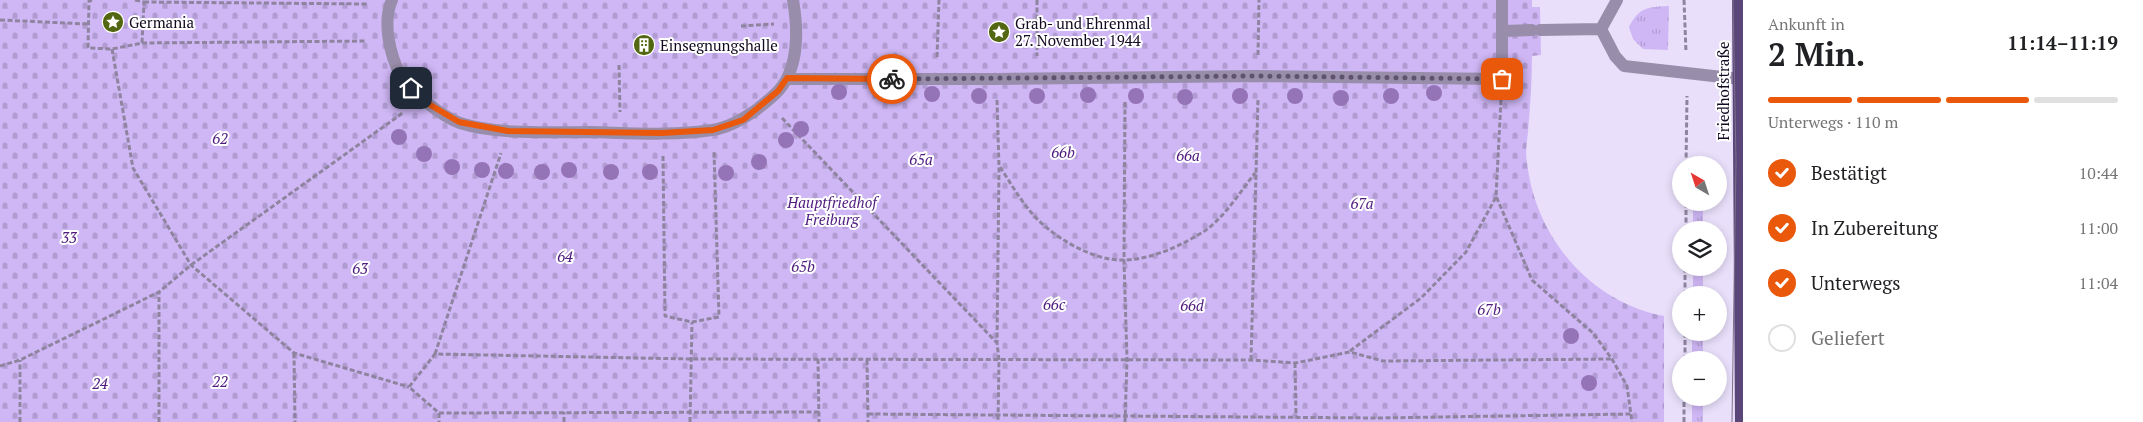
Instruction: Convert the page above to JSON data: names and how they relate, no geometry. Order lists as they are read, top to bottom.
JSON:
{
  "streets": {
    "main road": ["Friedhofstraße"]
  },
  "parks": [
    "62",
    "66b",
    "66a",
    "65a",
    "Hauptfriedhof Freiburg",
    "67a",
    "33",
    "64",
    "65b",
    "63",
    "66c",
    "66d",
    "67b",
    "22",
    "24"
  ],
  "places": {
    "place": ["Germania", "Grab- und Ehrenmal 27. November 1944"],
    "building": ["Einsegnungshalle"]
  },
  "north": "top left",
  "page": {
    "heading": ["2 Min.", "Ankunft in", "11:14–11:19"],
    "bar": "Unterwegs · 110 m",
    "list": [
      ["Bestätigt", "10:44"],
      ["In Zubereitung", "11:00"],
      ["Unterwegs", "11:04"],
      "Geliefert"
    ],
    "map_buttons": ["+", "−"]
  }
}
